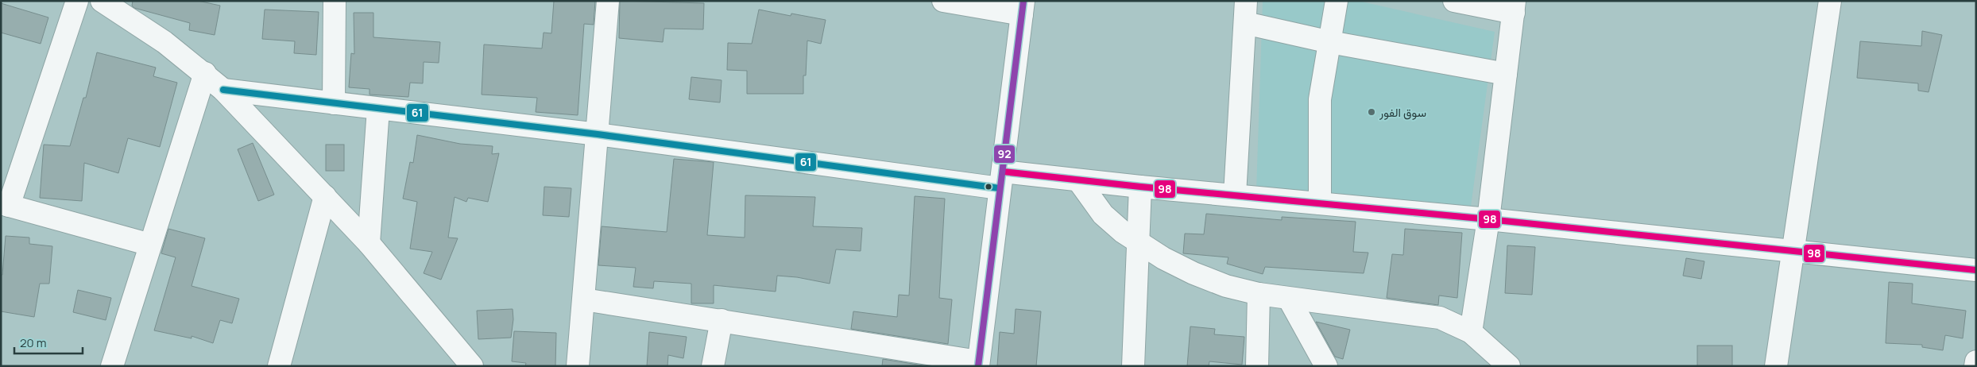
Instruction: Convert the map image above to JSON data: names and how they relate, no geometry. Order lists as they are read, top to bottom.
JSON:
{
  "places": ["سوق الفور"],
  "lines": ["transit line 92", "transit line 61", "transit line 98"],
  "scale_bar": "20 m"
}
